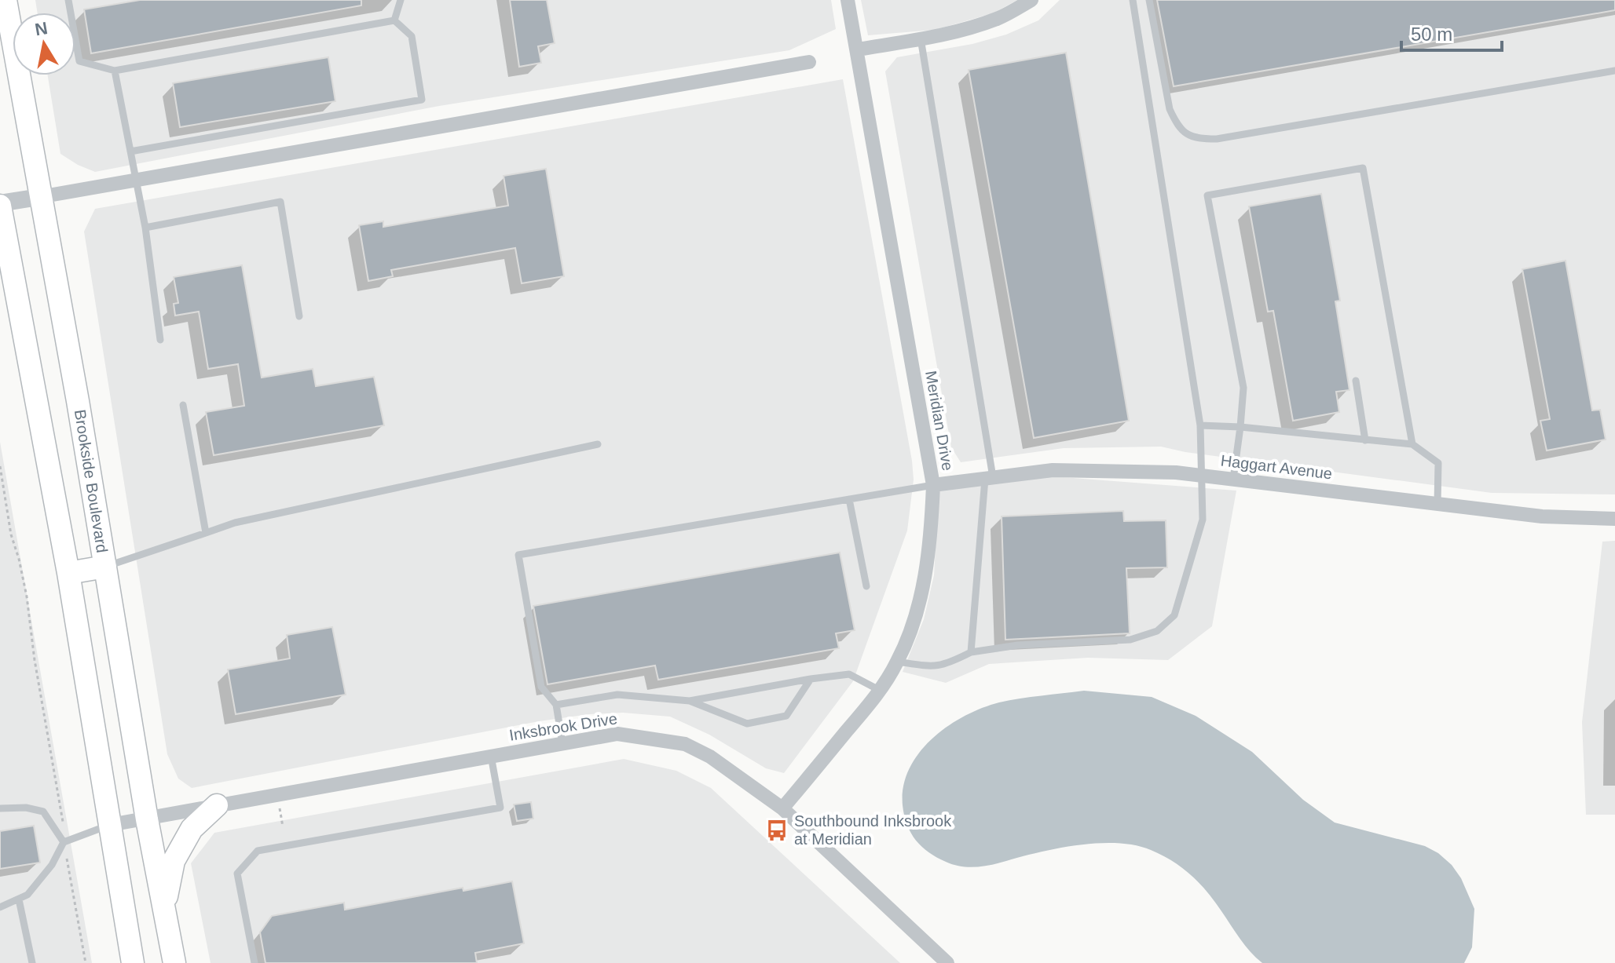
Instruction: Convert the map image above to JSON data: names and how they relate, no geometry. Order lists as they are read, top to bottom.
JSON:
{
  "streets": {
    "main road": ["Brookside Boulevard"],
    "street": ["Meridian Drive", "Haggart Avenue", "Inksbrook Drive"]
  },
  "crossings": [
    ["Meridian Drive", "Haggart Avenue"],
    ["Meridian Drive", "Inksbrook Drive"],
    ["Brookside Boulevard", "Inksbrook Drive"]
  ],
  "places": {
    "bus stop": ["Southbound Inksbrook at Meridian"]
  },
  "scale_bar": "50 m",
  "north": "top"
}
